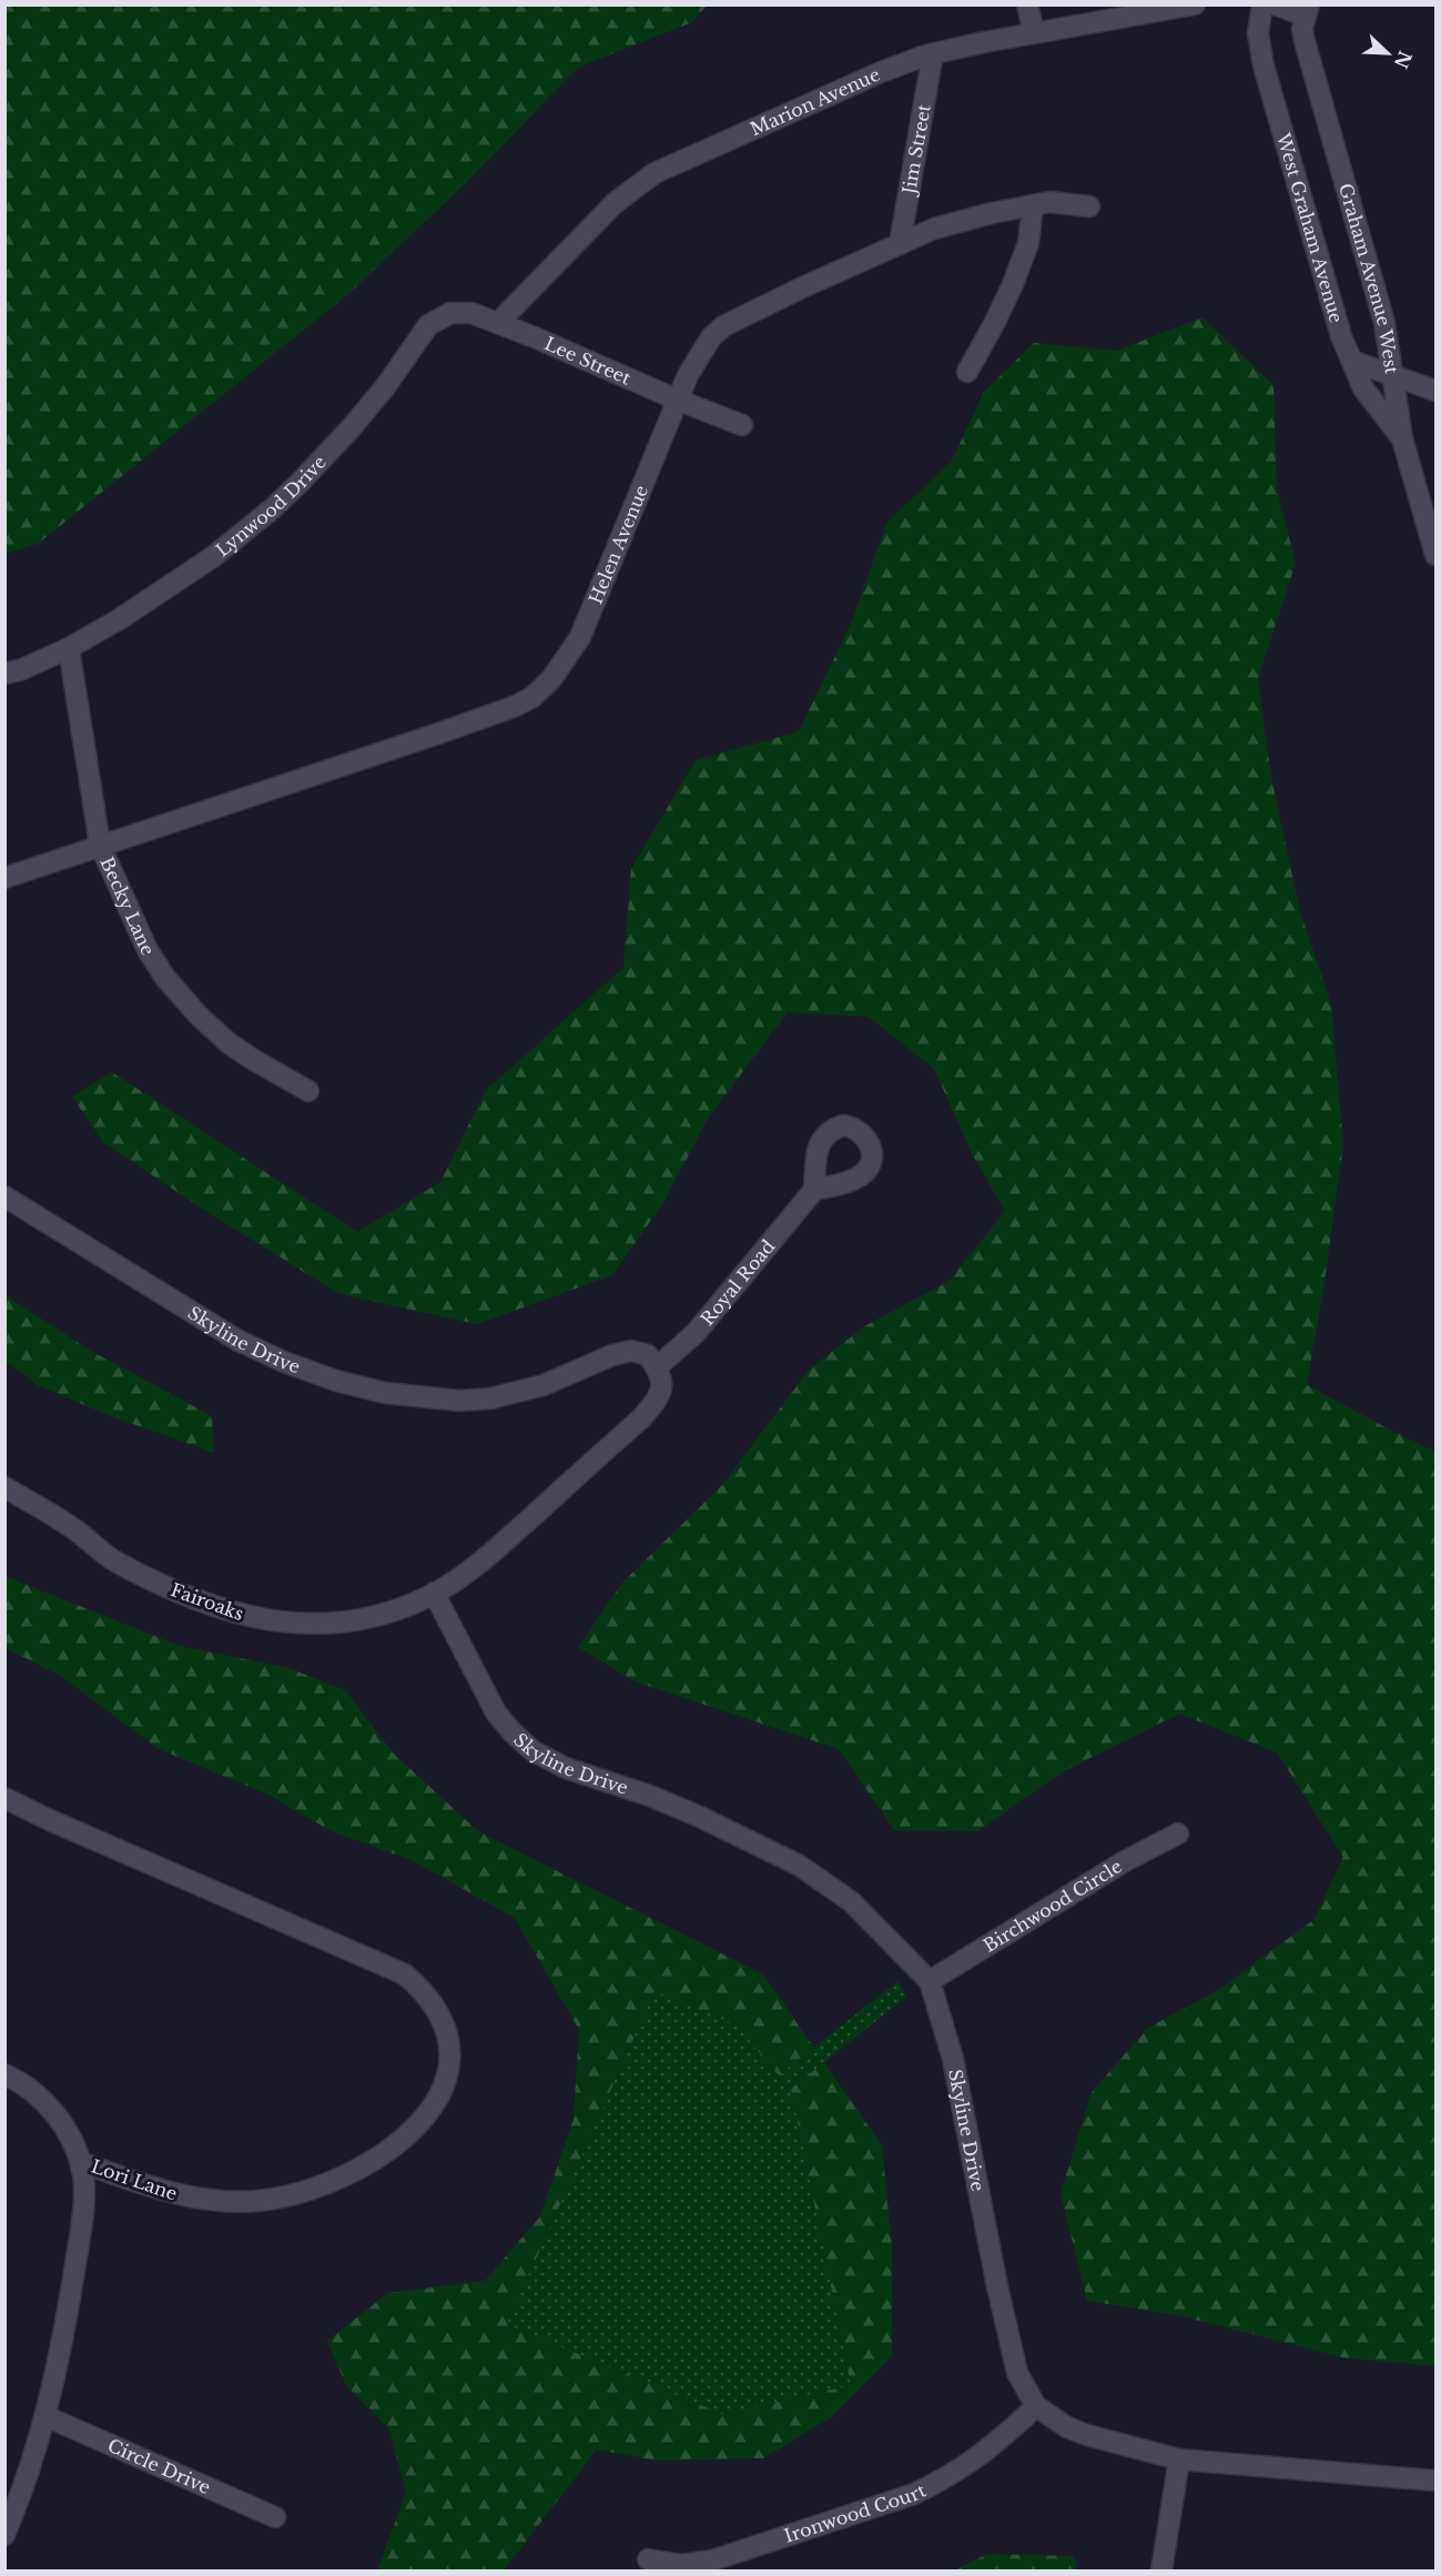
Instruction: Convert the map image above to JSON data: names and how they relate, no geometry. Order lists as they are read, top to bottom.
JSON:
{
  "streets": {
    "street": [
      "Marion Avenue",
      "Jim Street",
      "West Graham Avenue",
      "Graham Avenue West",
      "Lee Street",
      "Lynwood Drive",
      "Helen Avenue",
      "Becky Lane",
      "Royal Road",
      "Skyline Drive",
      "Fairoaks",
      "Birchwood Circle",
      "Lori Lane",
      "Circle Drive",
      "Ironwood Court"
    ]
  },
  "crossings": [
    ["Marion Avenue", "Jim Street"],
    ["Marion Avenue", "Lee Street"],
    ["Marion Avenue", "Lynwood Drive"],
    ["Jim Street", "Helen Avenue"],
    ["West Graham Avenue", "Graham Avenue West"],
    ["Lee Street", "Lynwood Drive"],
    ["Lee Street", "Helen Avenue"],
    ["Lynwood Drive", "Becky Lane"],
    ["Helen Avenue", "Becky Lane"],
    ["Royal Road", "Skyline Drive"],
    ["Skyline Drive", "Fairoaks"],
    ["Skyline Drive", "Birchwood Circle"],
    ["Skyline Drive", "Ironwood Court"],
    ["Lori Lane", "Circle Drive"]
  ],
  "north": "bottom right"
}
